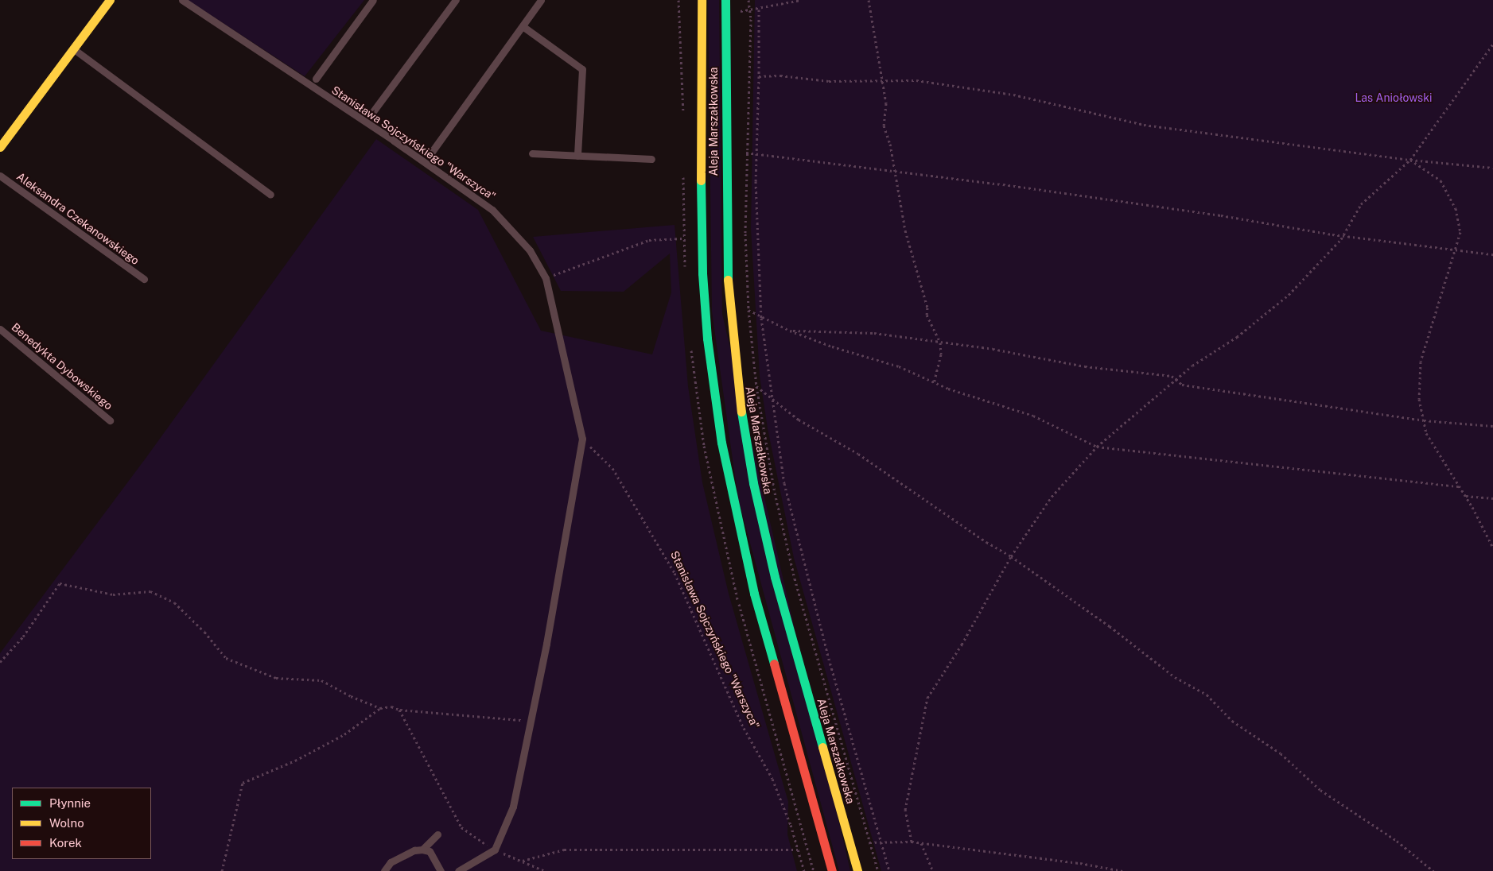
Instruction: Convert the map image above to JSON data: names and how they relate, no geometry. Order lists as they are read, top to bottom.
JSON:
{
  "streets": {
    "main road": ["Aleja Marszałkowska"],
    "lane": ["Stanisława Sojczyńskiego \"Warszyca\"", "Aleksandra Czekanowskiego", "Benedykta Dybowskiego"]
  },
  "parks": ["Las Aniołowski"],
  "legend": ["Płynnie", "Wolno", "Korek"]
}
